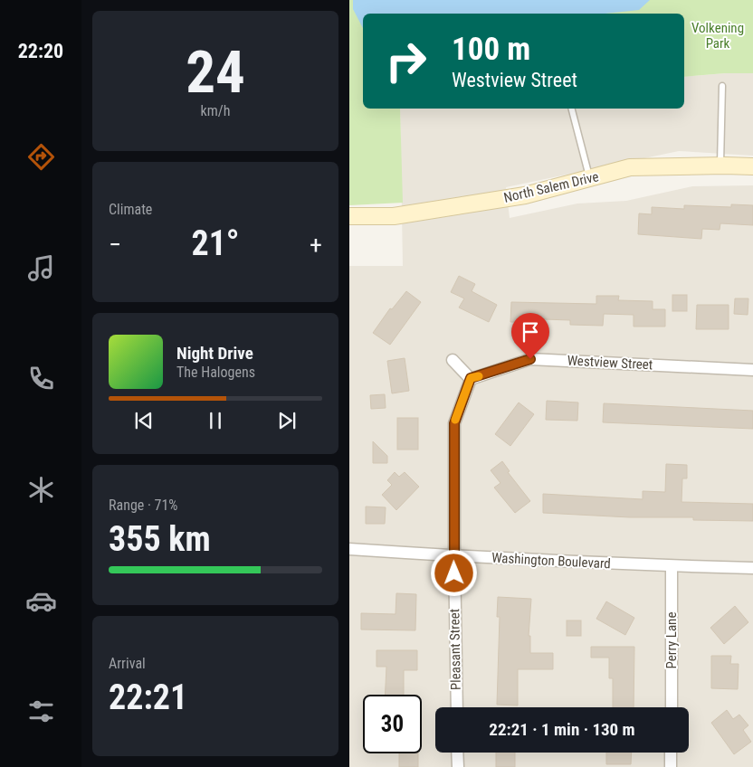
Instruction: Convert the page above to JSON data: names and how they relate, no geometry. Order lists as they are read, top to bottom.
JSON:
{
  "streets": {
    "street": [
      "North Salem Drive",
      "Westview Street",
      "Washington Boulevard",
      "Perry Lane",
      "Pleasant Street"
    ]
  },
  "crossings": [
    ["Washington Boulevard", "Perry Lane"],
    ["Washington Boulevard", "Pleasant Street"]
  ],
  "parks": ["Volkening Park"],
  "page": {
    "tabs": "22:20",
    "tile": [
      ["24", "km/h"],
      "Climate",
      ["Range · 71%", "355 km"],
      ["Arrival", "22:21"]
    ],
    "turn": ["100 m", "Westview Street"],
    "heat": ["−", "21°", "+"],
    "song": ["Night Drive", "The Halogens"],
    "limit": "30",
    "trip": "22:21 · 1 min · 130 m"
  }
}
